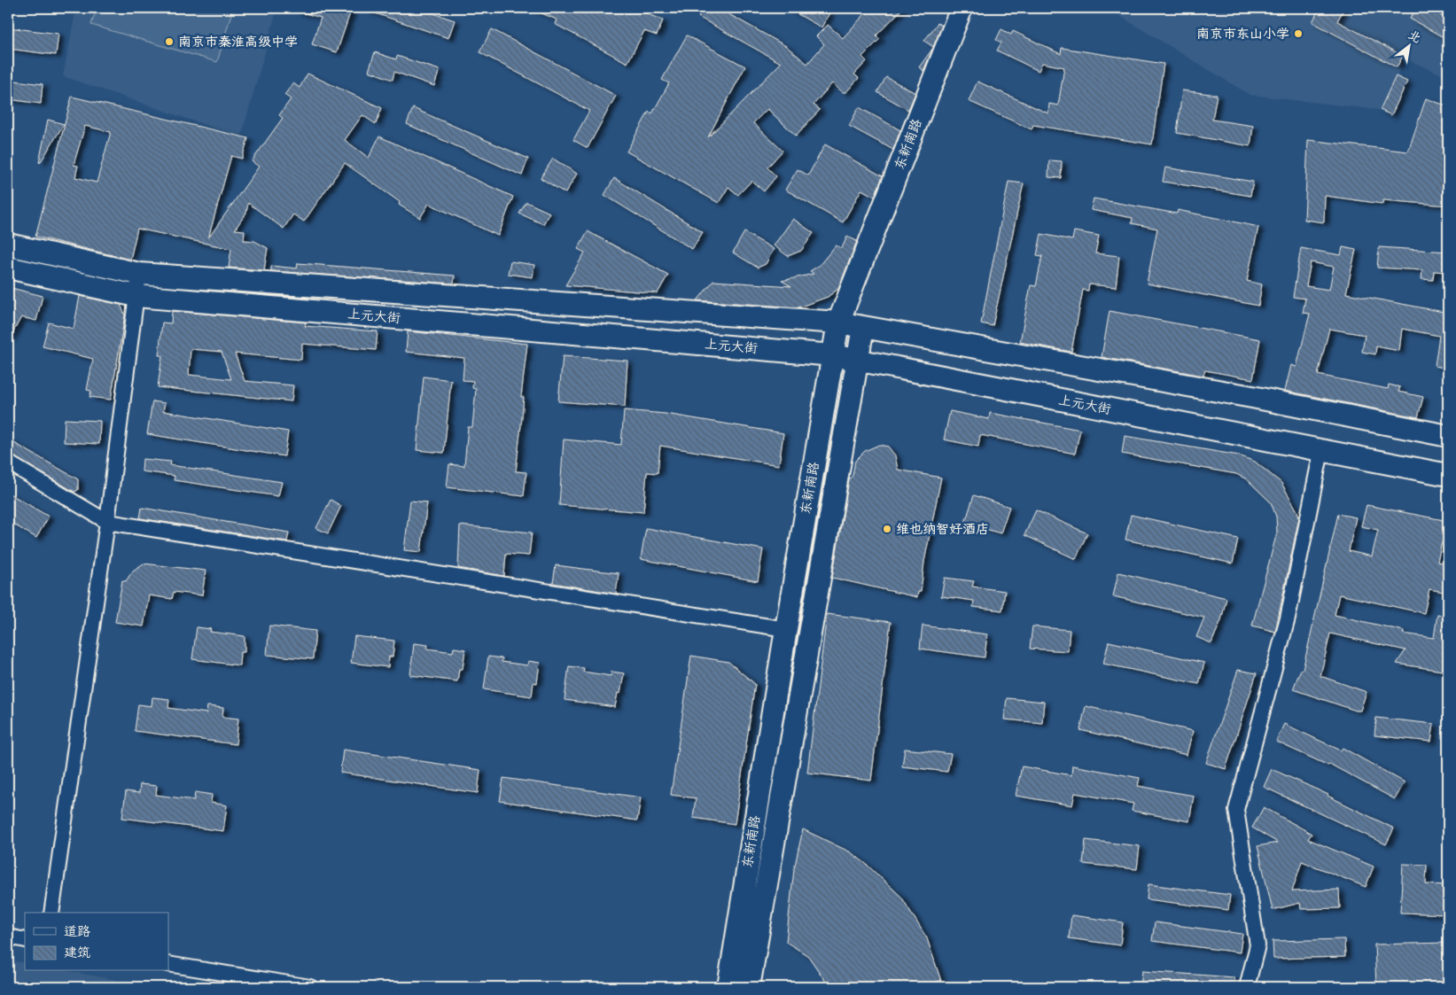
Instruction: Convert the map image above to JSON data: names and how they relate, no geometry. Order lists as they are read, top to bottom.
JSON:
{
  "streets": {
    "main road": ["东新南路", "上元大街"]
  },
  "crossings": [
    ["东新南路", "上元大街"]
  ],
  "places": ["南京市东山小学", "南京市秦淮高级中学", "维也纳智好酒店"],
  "legend": ["道路", "建筑"],
  "north": "top right"
}
